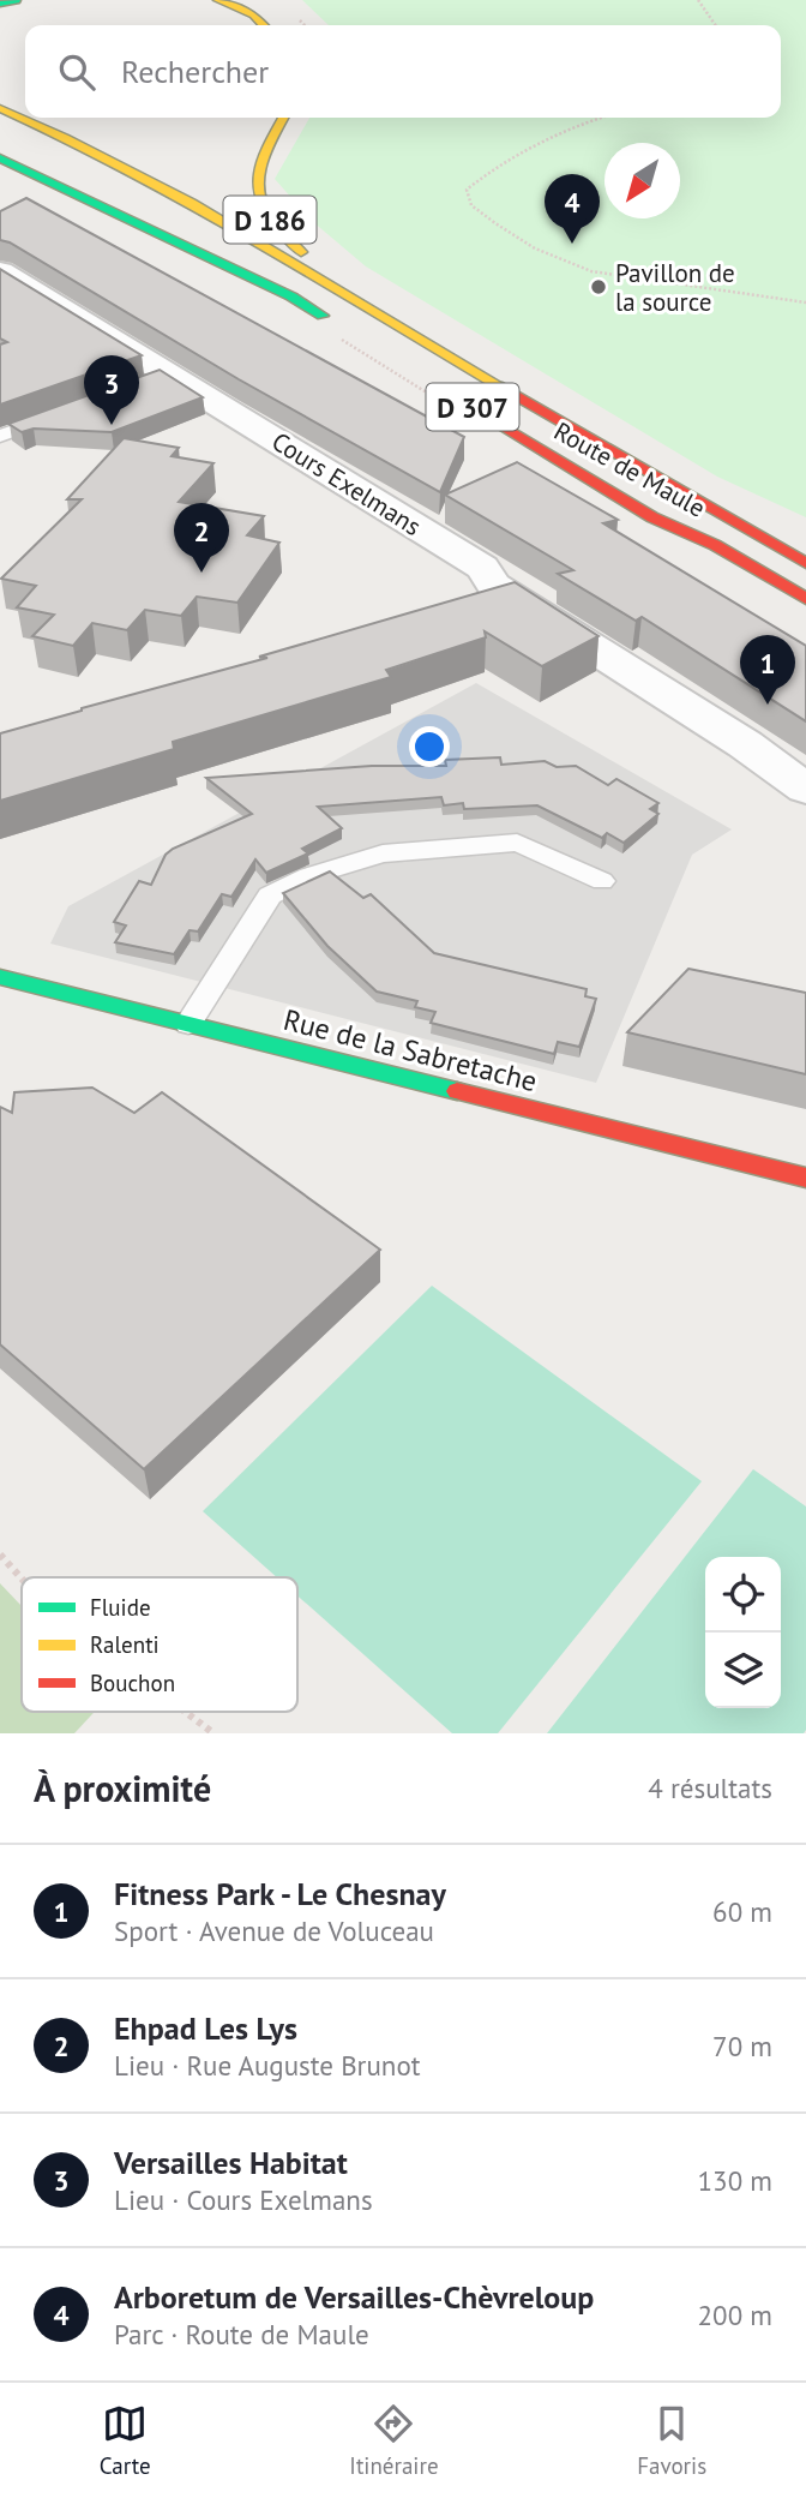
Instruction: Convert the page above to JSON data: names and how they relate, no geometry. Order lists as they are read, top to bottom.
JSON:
{
  "streets": {
    "main road": [
      "D 186",
      "D 307",
      "Route de Maule",
      "Rue de la Sabretache"
    ],
    "street": ["Cours Exelmans"]
  },
  "crossings": [
    ["D 186", "Route de Maule"]
  ],
  "places": ["Pavillon de la source"],
  "legend": ["Fluide", "Ralenti", "Bouchon"],
  "north": "bottom left",
  "page": {
    "search": "Rechercher",
    "pins": [
      "4",
      "3",
      "2",
      "1"
    ],
    "heading": ["À proximité", "4 résultats"],
    "list": [
      {
        "mark": "1",
        "name": "Fitness Park - Le Chesnay",
        "note": "Sport · Avenue de Voluceau",
        "value": "60 m"
      },
      {
        "mark": "2",
        "name": "Ehpad Les Lys",
        "note": "Lieu · Rue Auguste Brunot",
        "value": "70 m"
      },
      {
        "mark": "3",
        "name": "Versailles Habitat",
        "note": "Lieu · Cours Exelmans",
        "value": "130 m"
      },
      {
        "mark": "4",
        "name": "Arboretum de Versailles-Chèvreloup",
        "note": "Parc · Route de Maule",
        "value": "200 m"
      }
    ],
    "nav": ["Carte", "Itinéraire", "Favoris"]
  }
}
